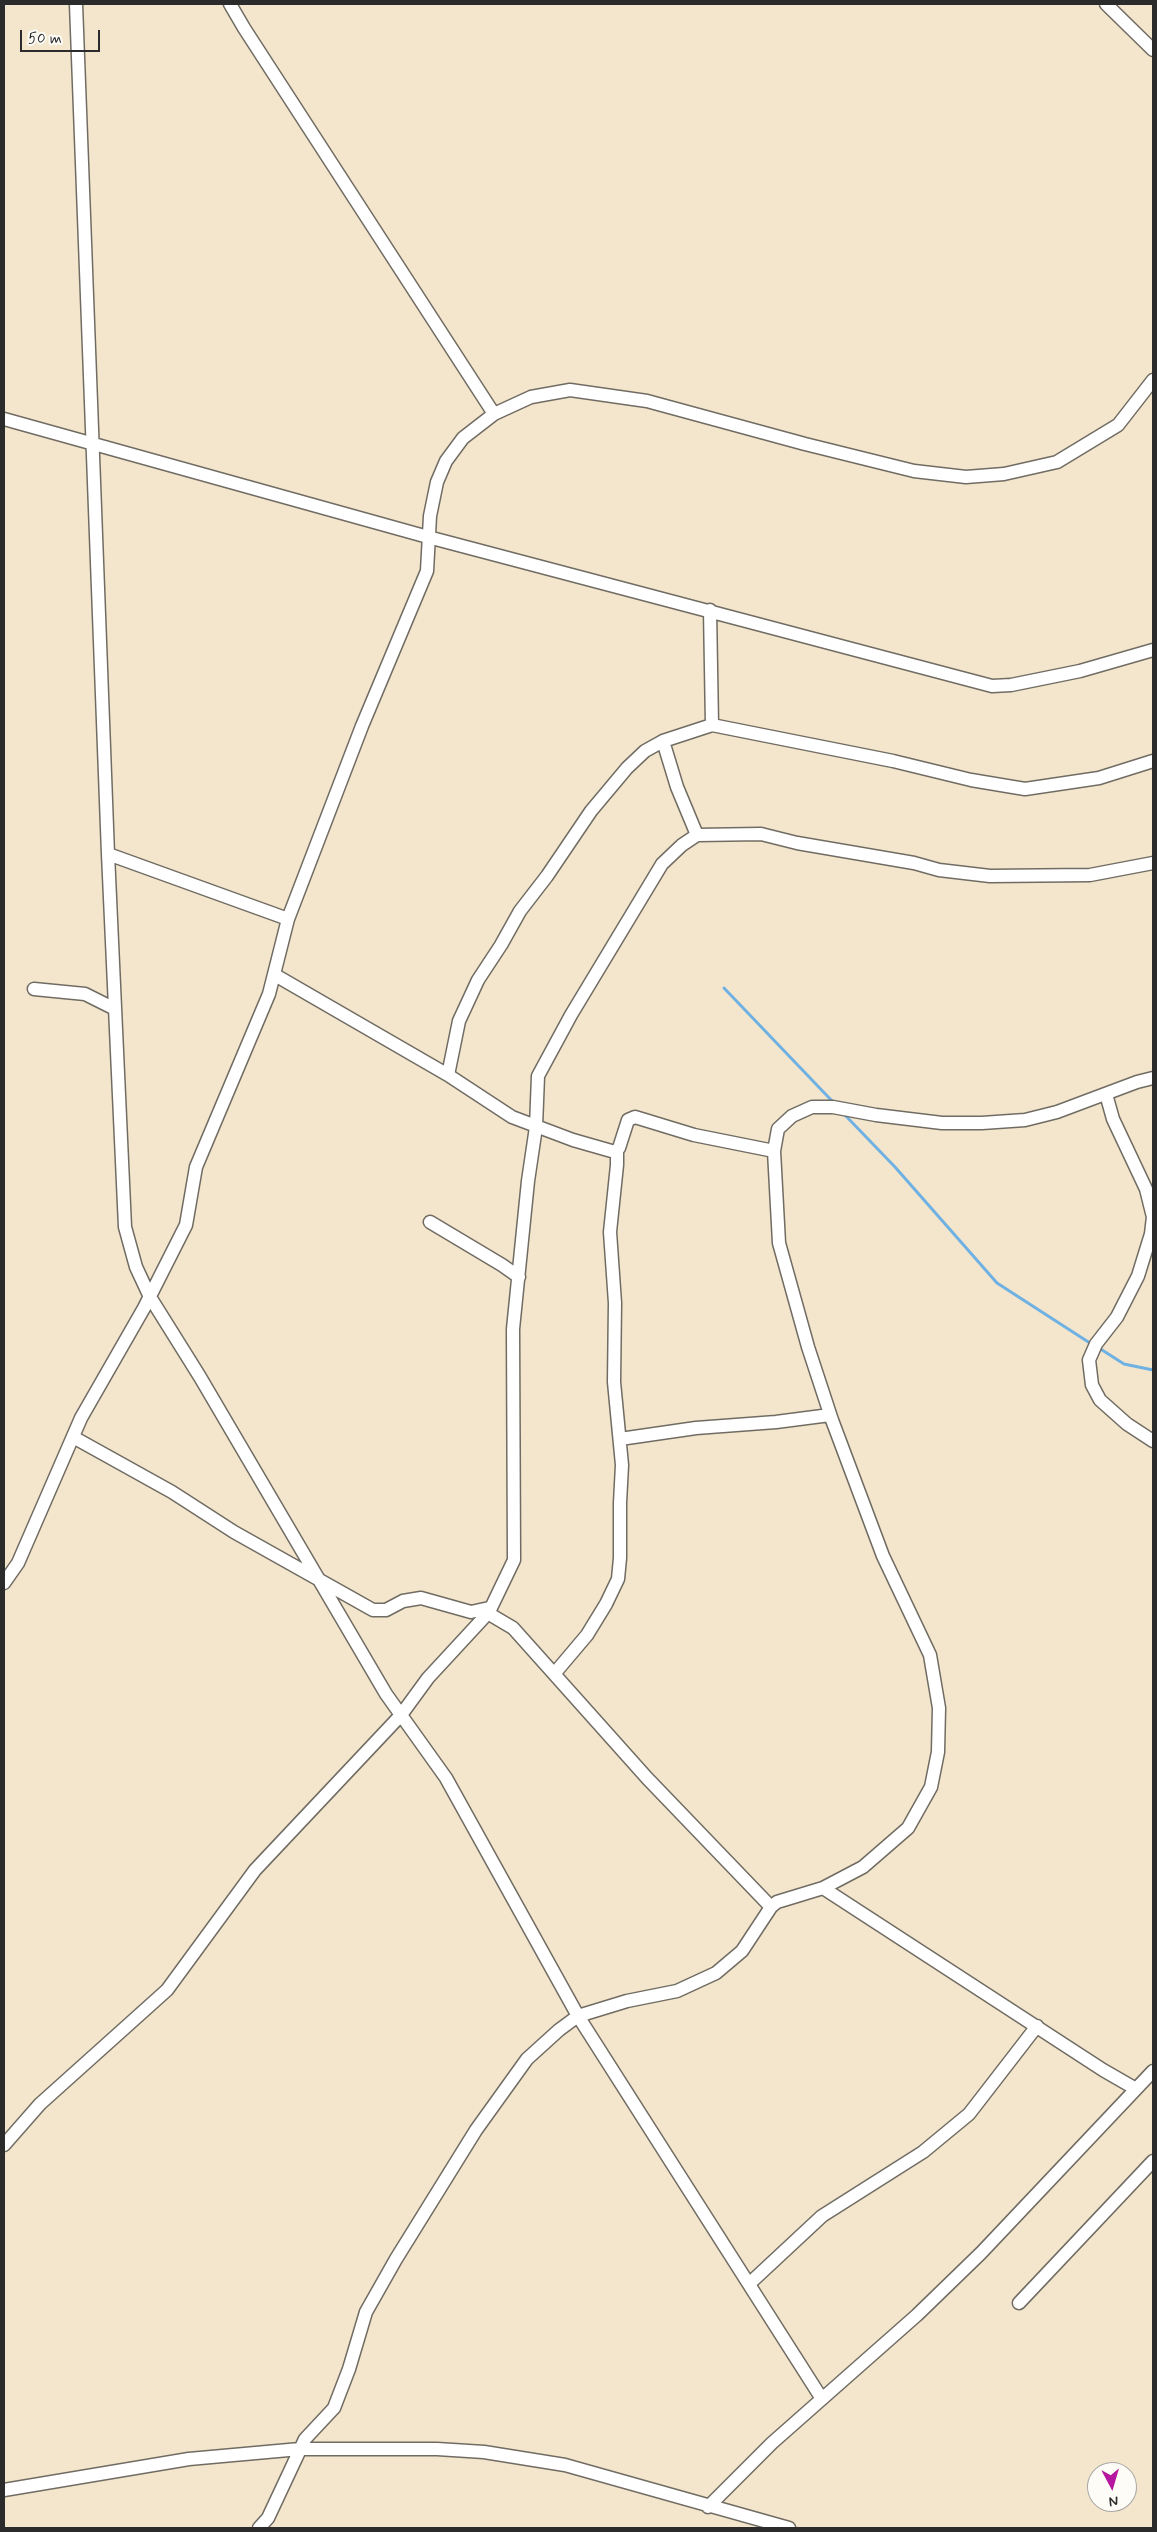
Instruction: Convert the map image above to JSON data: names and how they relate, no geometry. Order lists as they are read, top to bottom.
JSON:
{
  "scale_bar": "50 m",
  "north": "bottom"
}
